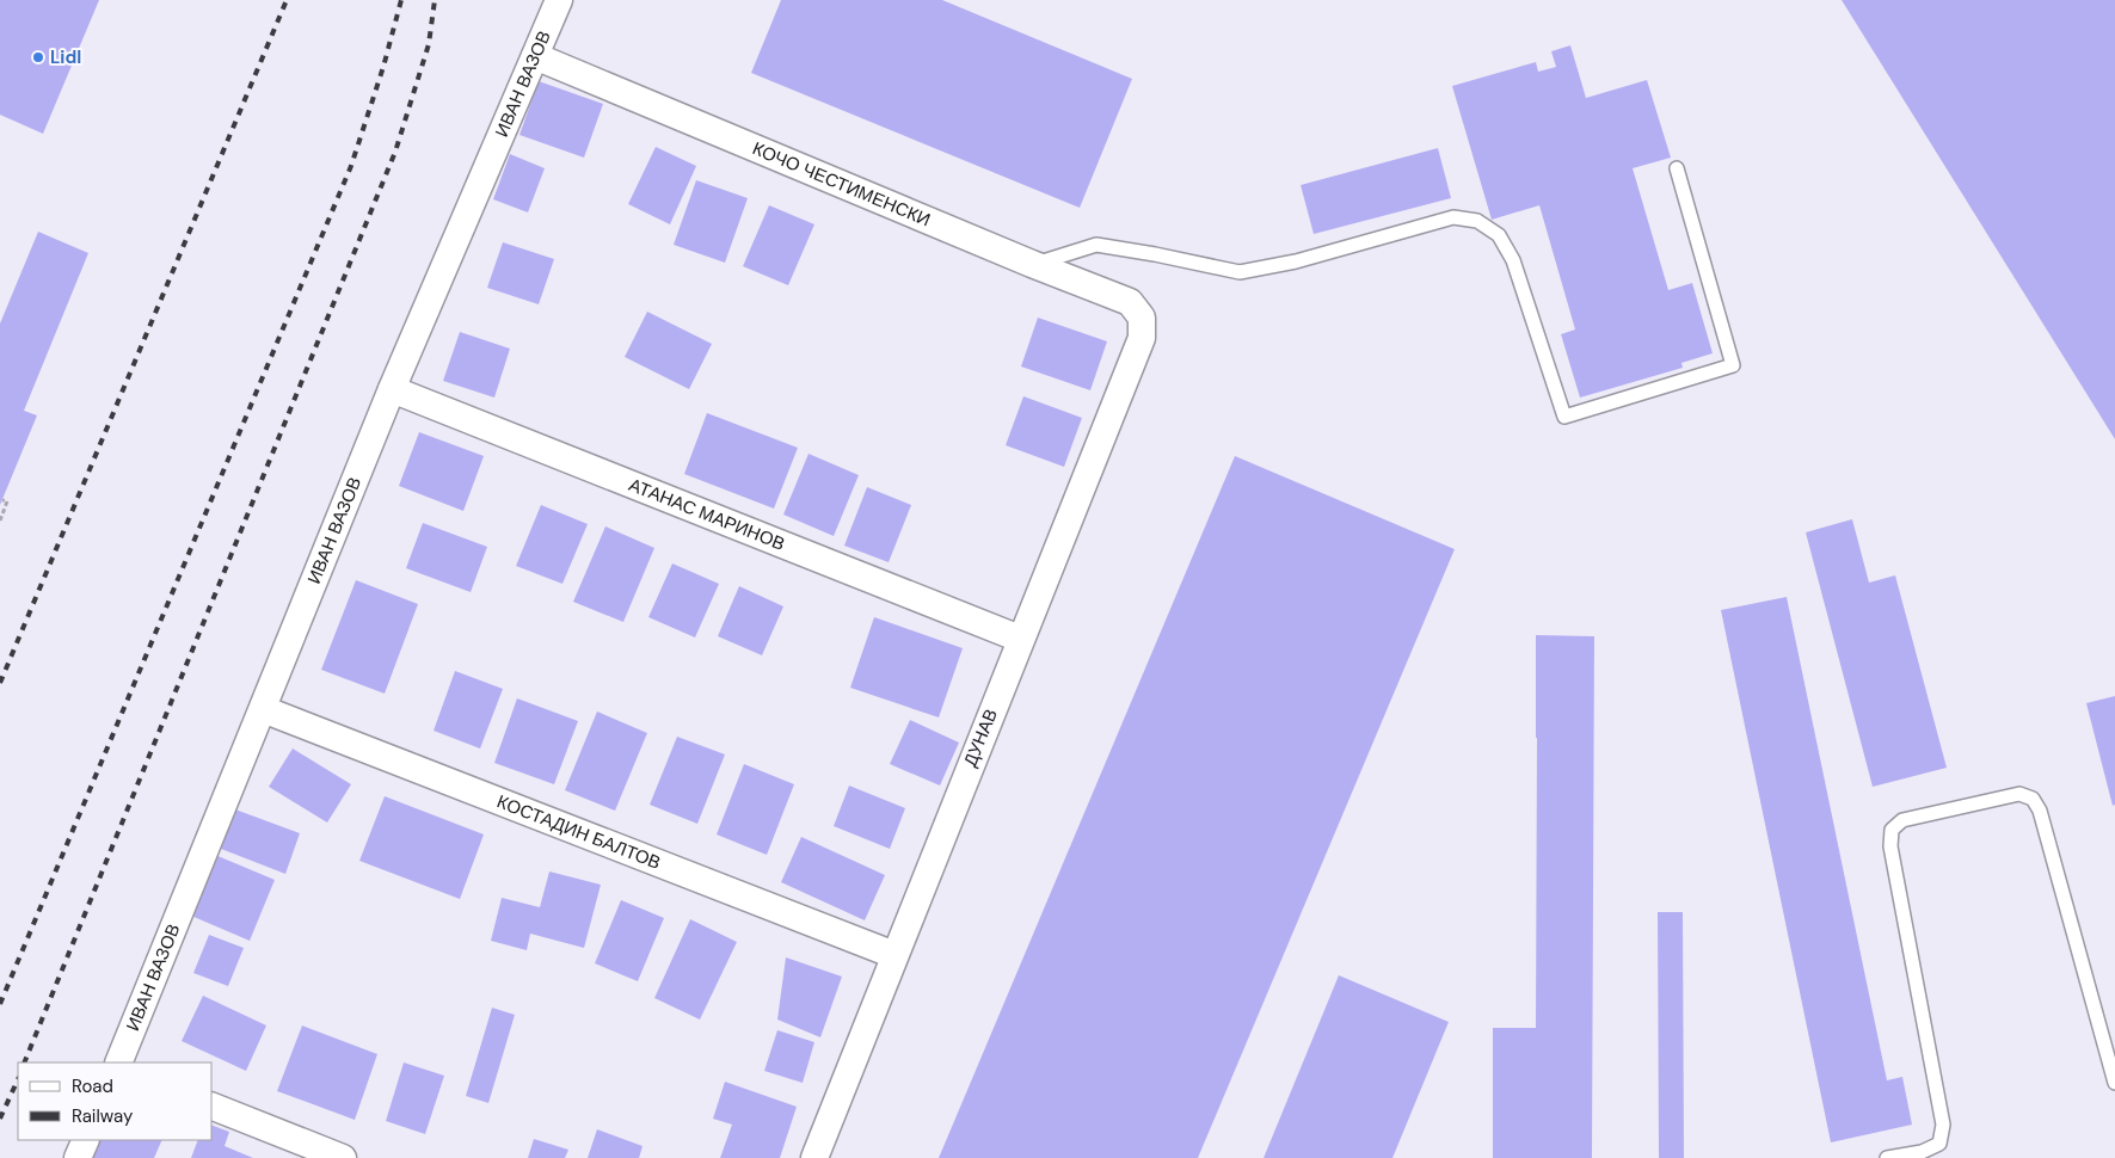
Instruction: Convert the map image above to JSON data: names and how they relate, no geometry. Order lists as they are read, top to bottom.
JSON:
{
  "streets": {
    "street": [
      "ИВАН ВАЗОВ",
      "КОЧО ЧЕСТИМЕНСКИ",
      "АТАНАС МАРИНОВ",
      "ДУНАВ",
      "КОСТАДИН БАЛТОВ"
    ]
  },
  "crossings": [
    ["ИВАН ВАЗОВ", "КОЧО ЧЕСТИМЕНСКИ"],
    ["ИВАН ВАЗОВ", "АТАНАС МАРИНОВ"],
    ["ИВАН ВАЗОВ", "КОСТАДИН БАЛТОВ"],
    ["КОЧО ЧЕСТИМЕНСКИ", "ДУНАВ"],
    ["АТАНАС МАРИНОВ", "ДУНАВ"],
    ["ДУНАВ", "КОСТАДИН БАЛТОВ"]
  ],
  "places": ["Lidl"],
  "legend": ["Road", "Railway"]
}
